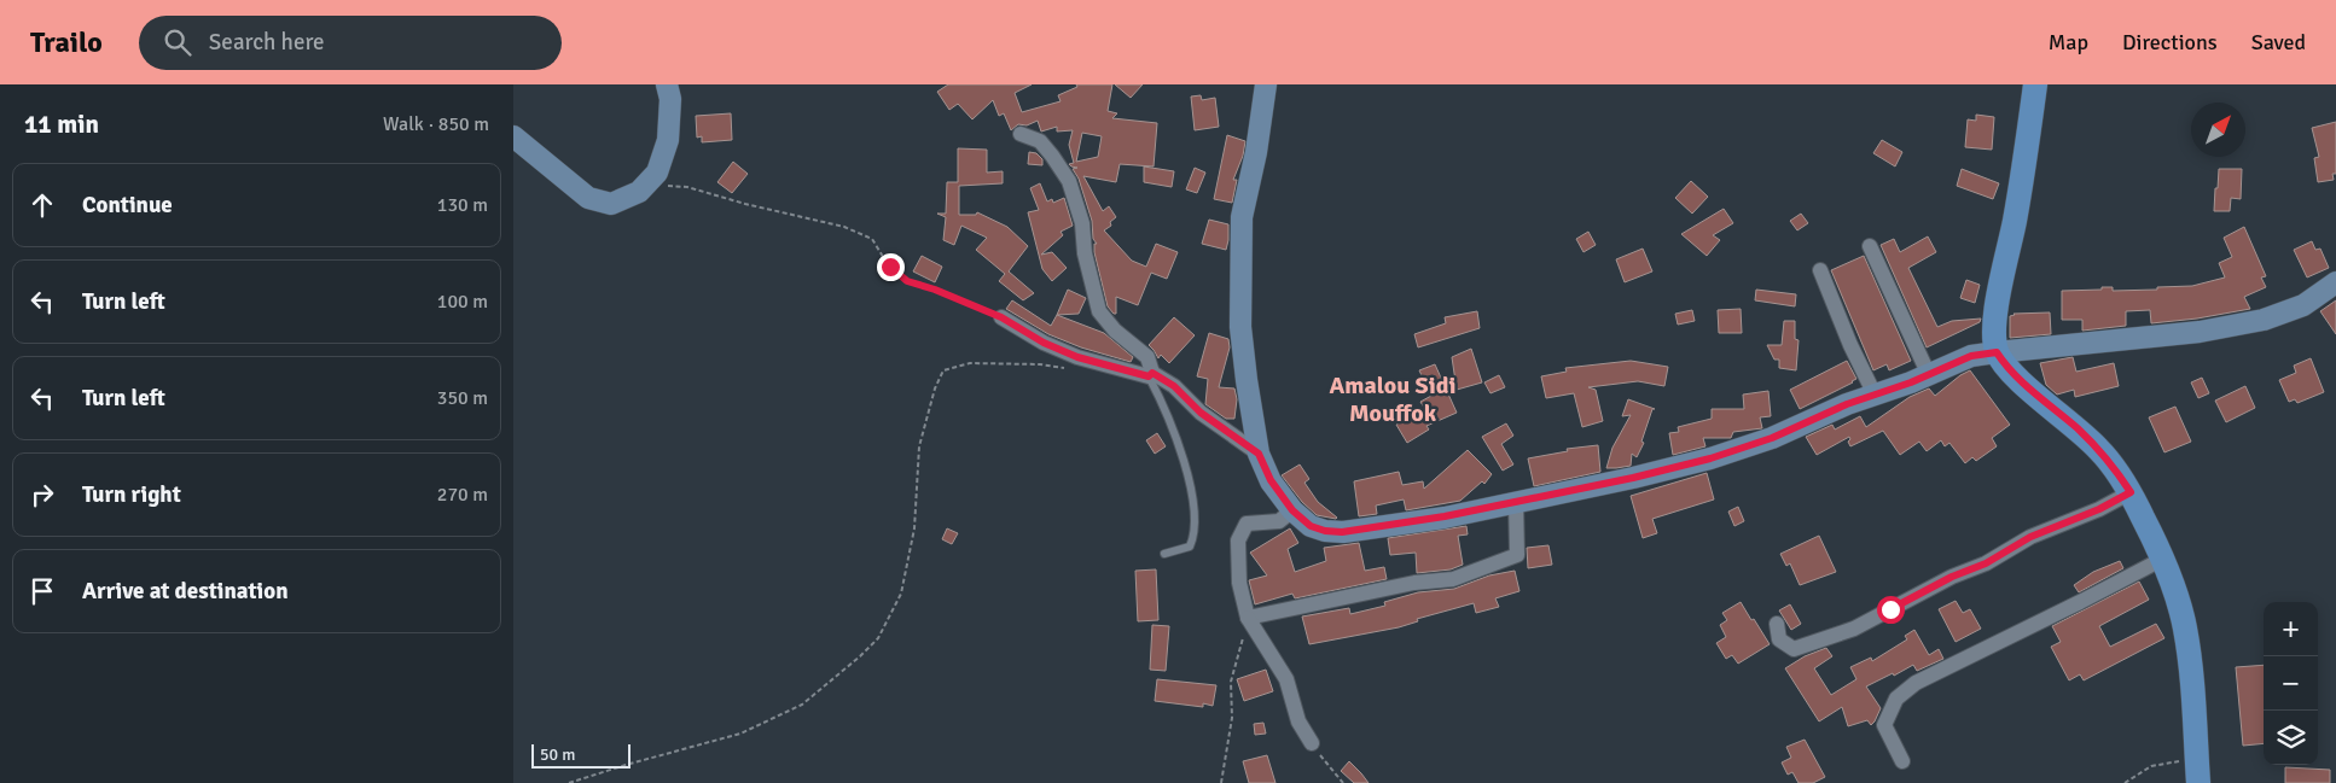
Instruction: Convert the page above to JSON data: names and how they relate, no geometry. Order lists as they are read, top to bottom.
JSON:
{
  "districts": ["Amalou Sidi Mouffok"],
  "scale_bar": "50 m",
  "north": "top right",
  "page": {
    "header": "Trailo",
    "search": "Search here",
    "nav": ["Map", "Directions", "Saved"],
    "heading": ["11 min", "Walk · 850 m"],
    "list": [
      ["Continue", "130 m"],
      ["Turn left", "100 m"],
      ["Turn left", "350 m"],
      ["Turn right", "270 m"],
      "Arrive at destination"
    ],
    "map_buttons": ["+", "−"],
    "scale": "50 m"
  }
}
